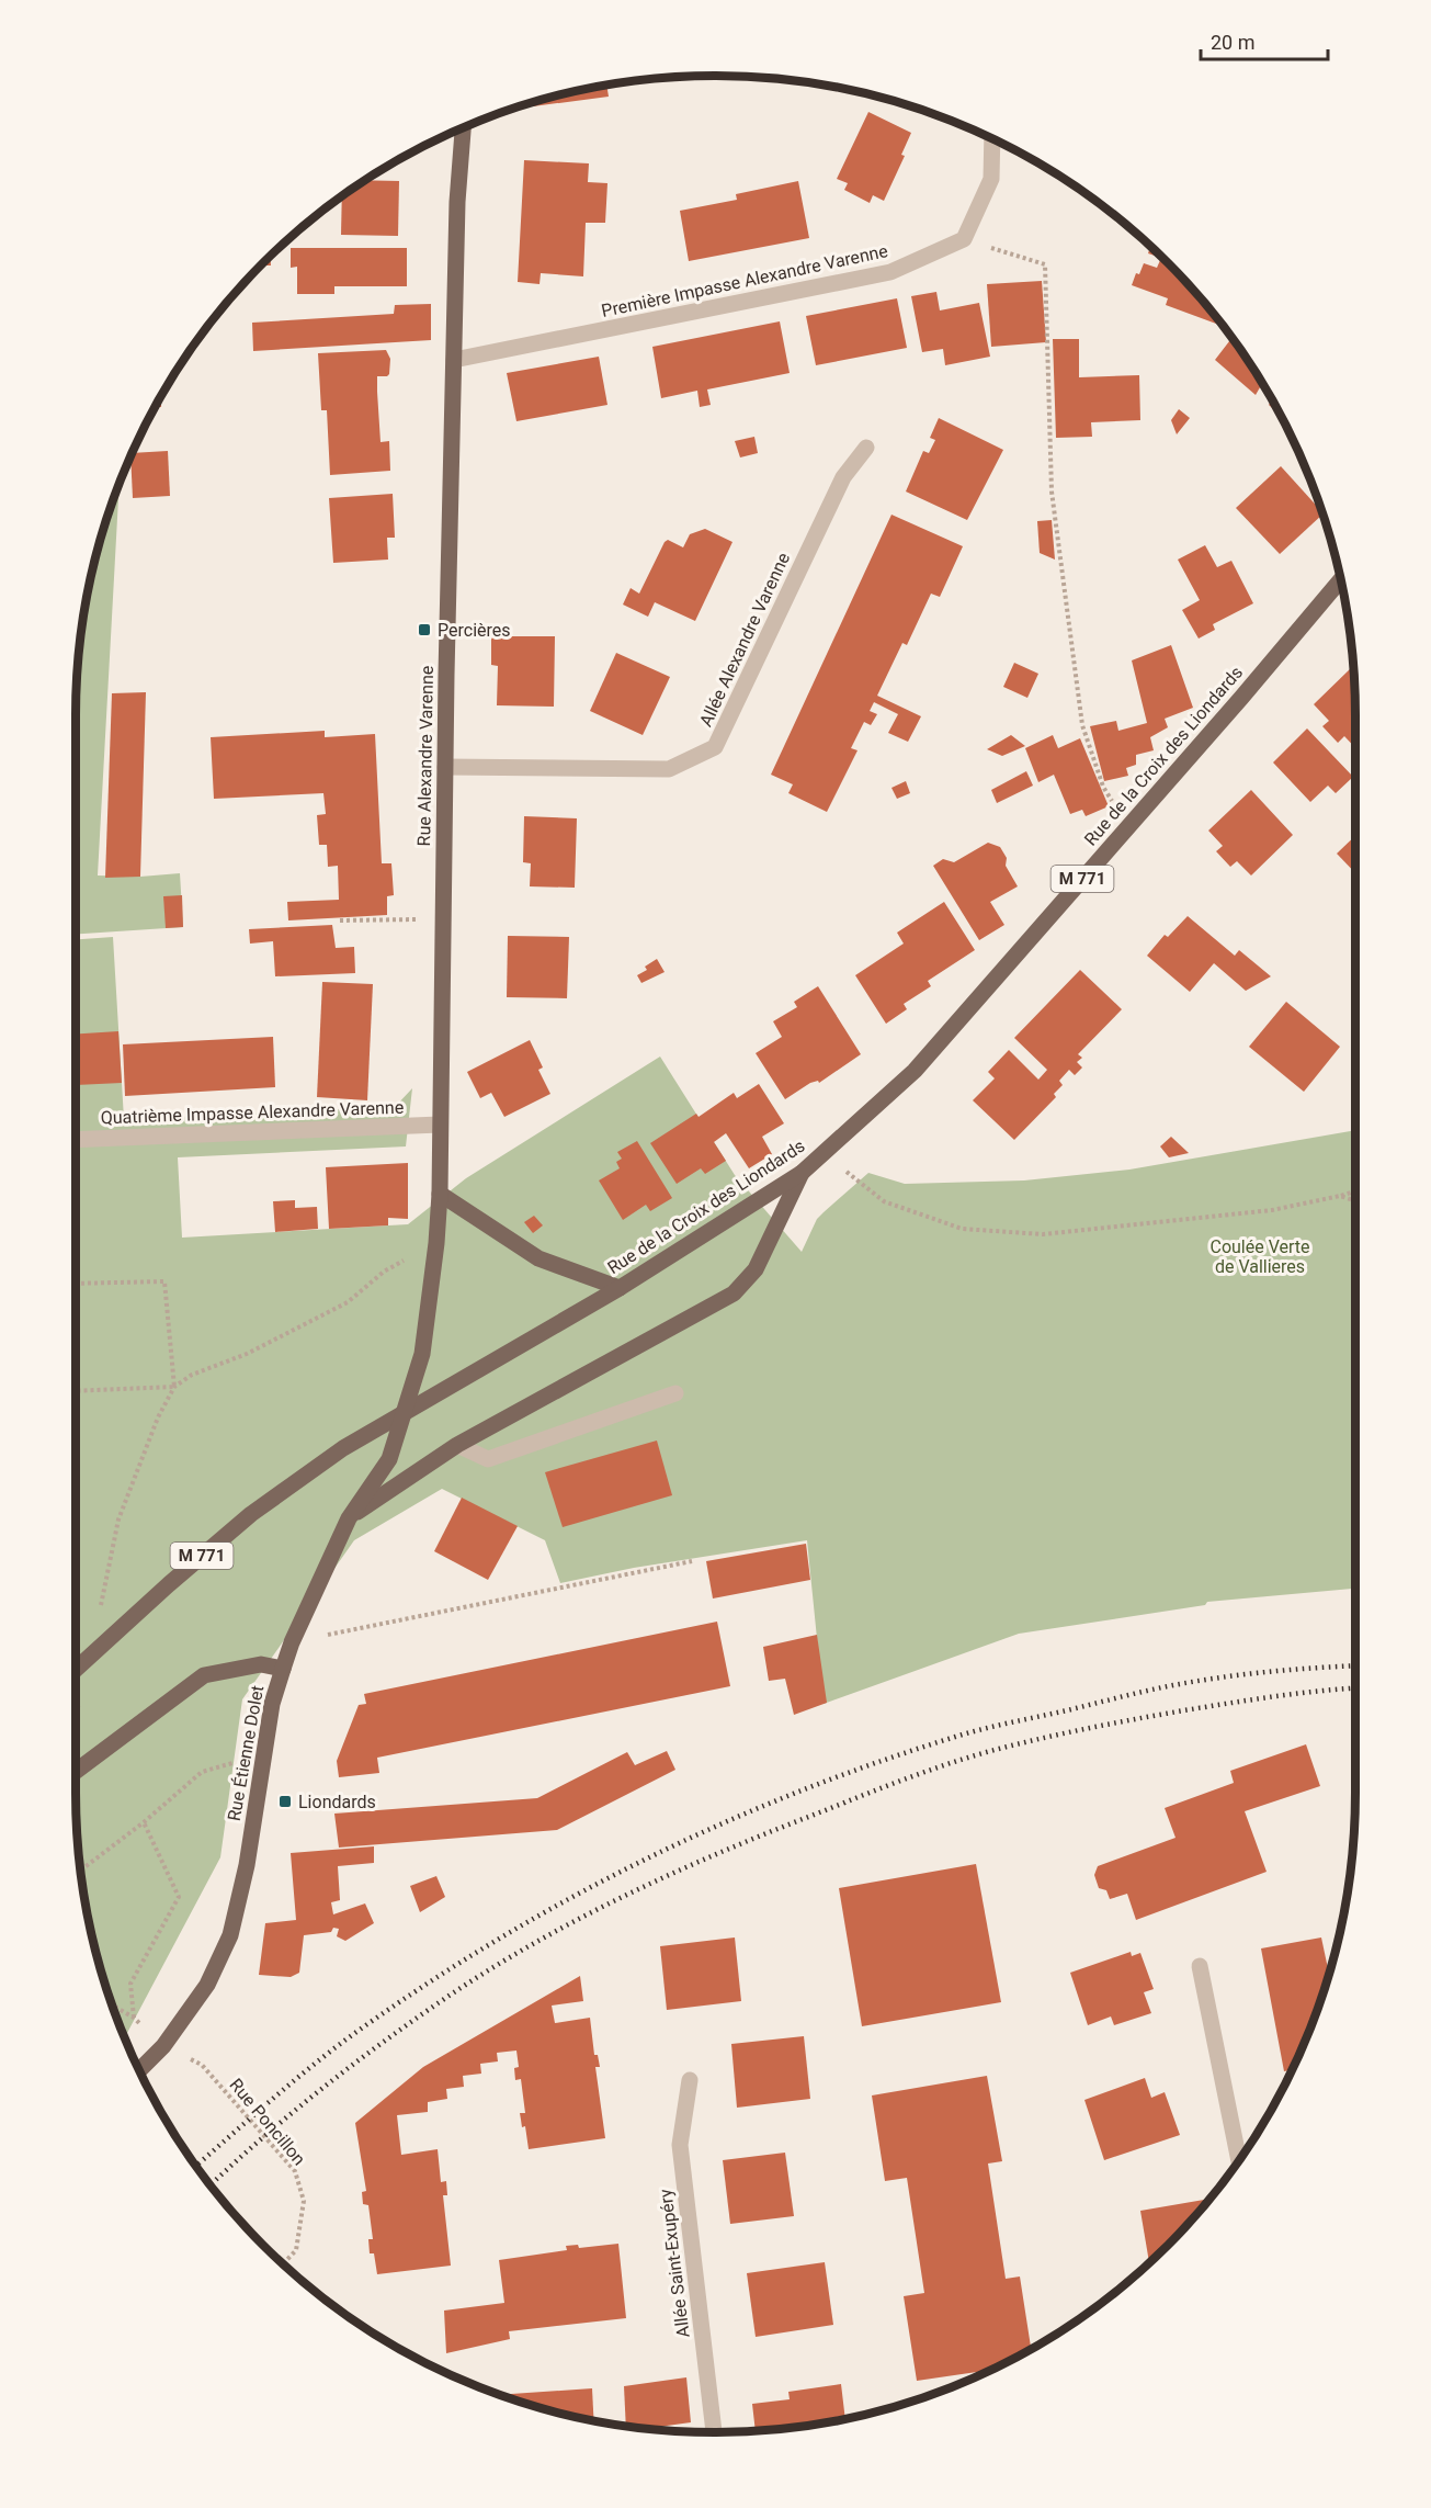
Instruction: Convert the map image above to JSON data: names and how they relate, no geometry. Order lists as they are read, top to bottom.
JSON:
{
  "streets": {
    "main road": [
      "Rue Alexandre Varenne",
      "Rue de la Croix des Liondards",
      "M 771",
      "Rue Étienne Dolet"
    ],
    "street": [
      "Première Impasse Alexandre Varenne",
      "Allée Alexandre Varenne",
      "Quatrième Impasse Alexandre Varenne",
      "Allée Saint-Exupéry"
    ],
    "path": ["Rue Poncillon"]
  },
  "crossings": [
    ["Première Impasse Alexandre Varenne", "Rue Alexandre Varenne"],
    ["Allée Alexandre Varenne", "Rue Alexandre Varenne"],
    ["Rue Alexandre Varenne", "Quatrième Impasse Alexandre Varenne"],
    ["Rue Alexandre Varenne", "Rue Étienne Dolet"]
  ],
  "parks": ["Coulée Verte de Vallieres"],
  "places": {
    "transit": ["Percières", "Liondards"]
  },
  "scale_bar": "20 m"
}
